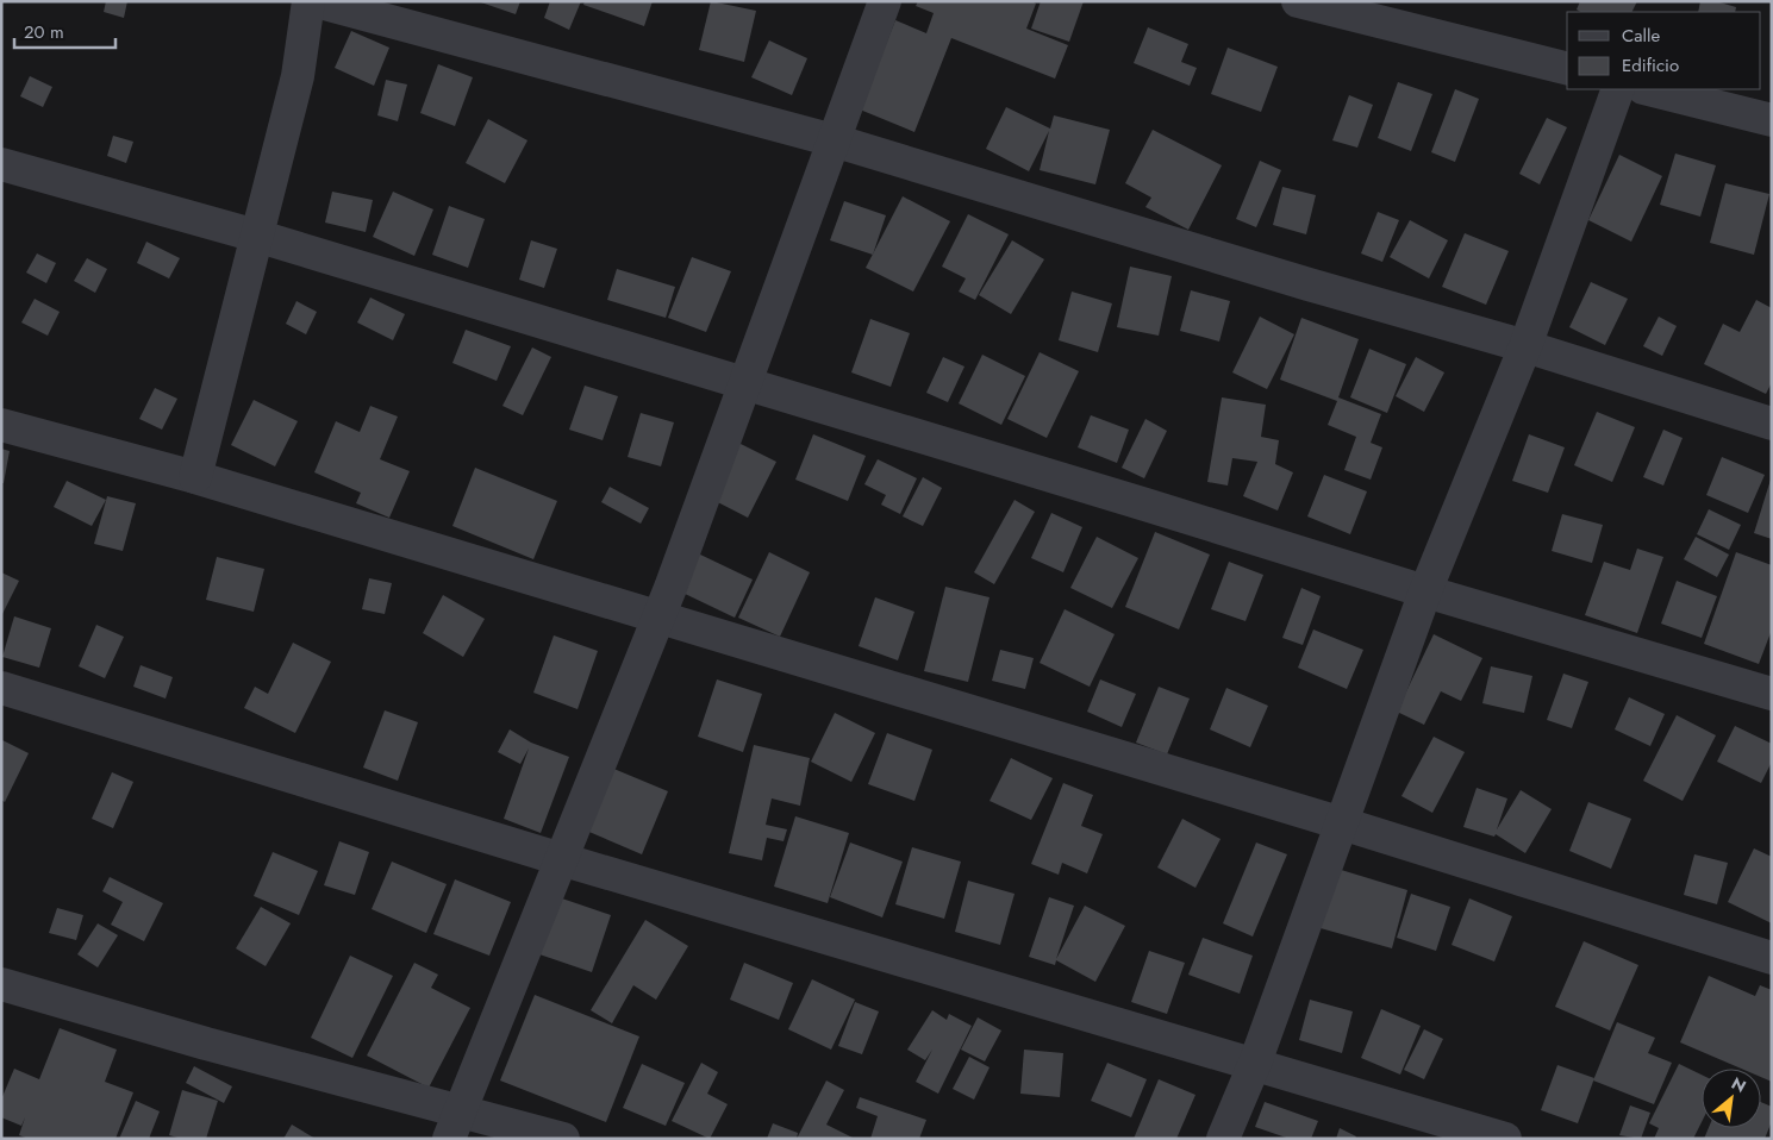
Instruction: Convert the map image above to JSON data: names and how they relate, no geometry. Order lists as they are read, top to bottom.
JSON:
{
  "legend": ["Calle", "Edificio"],
  "scale_bar": "20 m",
  "north": "top right"
}
